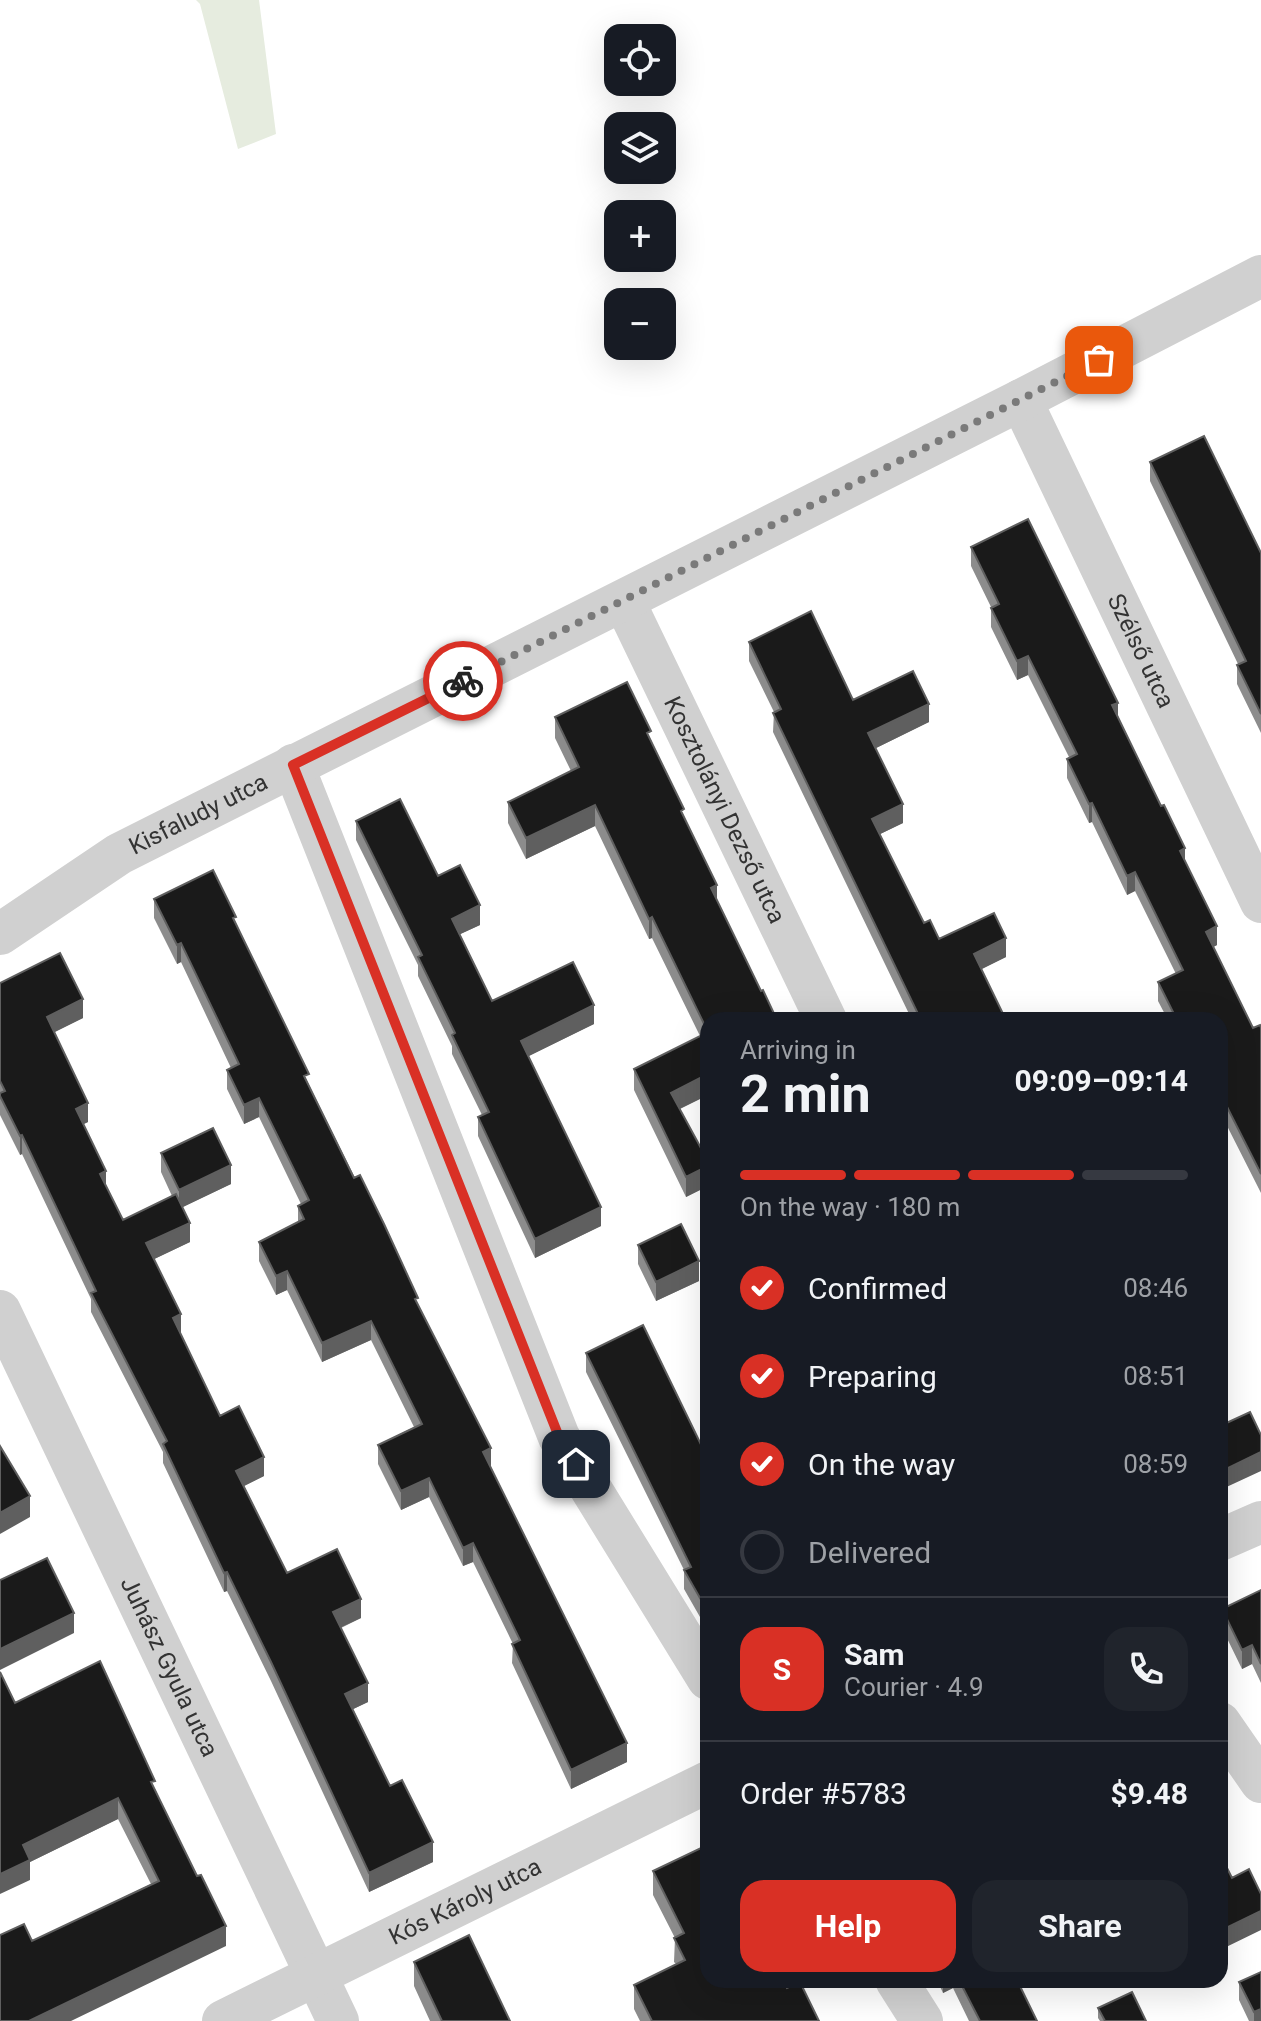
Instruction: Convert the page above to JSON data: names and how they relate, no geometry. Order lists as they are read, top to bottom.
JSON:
{
  "streets": {
    "street": [
      "Szélső utca",
      "Kosztolányi Dezső utca",
      "Kisfaludy utca",
      "Juhász Gyula utca",
      "Kós Károly utca"
    ]
  },
  "crossings": [
    ["Szélső utca", "Kisfaludy utca"],
    ["Kosztolányi Dezső utca", "Kisfaludy utca"],
    ["Juhász Gyula utca", "Kós Károly utca"]
  ],
  "page": {
    "map_buttons": ["+", "−"],
    "heading": ["2 min", "Arriving in", "09:09–09:14"],
    "panel": [
      "Sam",
      "Courier · 4.9",
      "Order #5783",
      "$9.48"
    ],
    "bar": "On the way · 180 m",
    "list": [
      ["Confirmed", "08:46"],
      ["Preparing", "08:51"],
      ["On the way", "08:59"],
      "Delivered"
    ],
    "round": "S",
    "buttons": ["Help", "Share"]
  }
}
